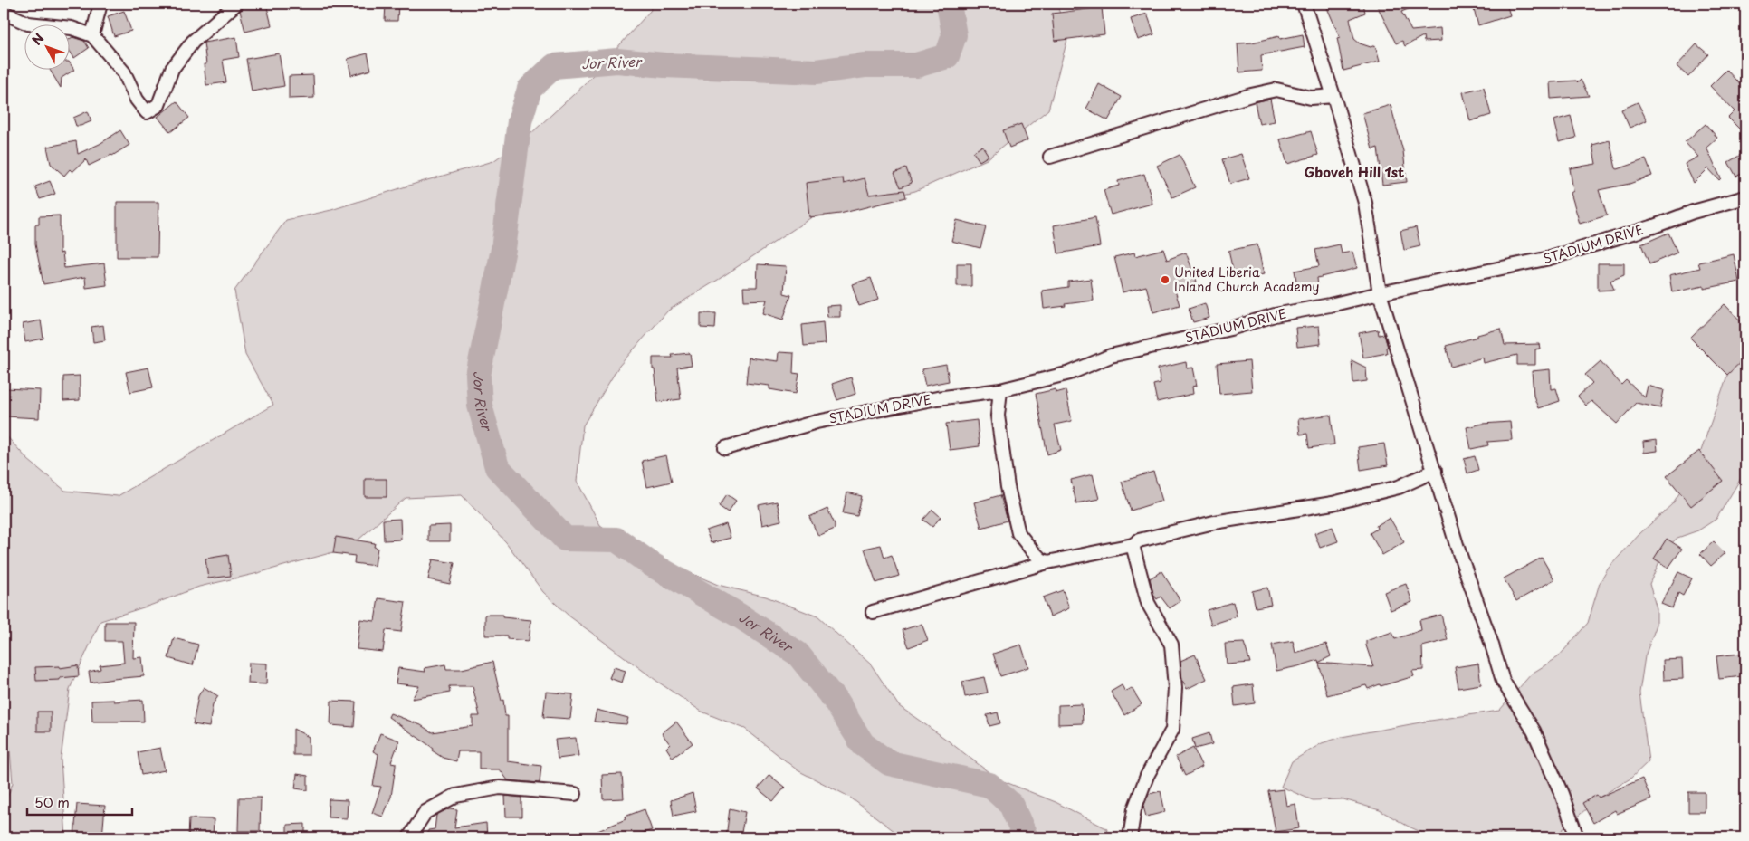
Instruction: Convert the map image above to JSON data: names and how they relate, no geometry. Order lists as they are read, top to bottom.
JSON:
{
  "streets": {
    "street": ["STADIUM DRIVE"]
  },
  "districts": ["Gboveh Hill 1st"],
  "water": ["Jor River"],
  "places": ["United Liberia Inland Church Academy"],
  "scale_bar": "50 m",
  "north": "top left"
}
